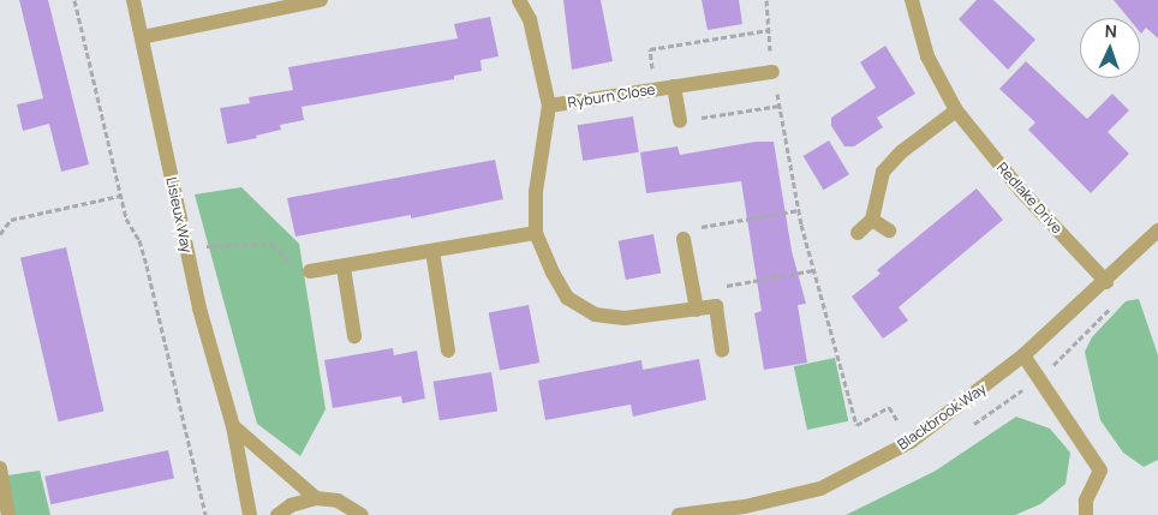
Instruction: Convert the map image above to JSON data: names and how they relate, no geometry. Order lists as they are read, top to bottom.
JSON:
{
  "streets": {
    "street": [
      "Ryburn Close",
      "Redlake Drive",
      "Lisieux Way",
      "Blackbrook Way"
    ]
  },
  "crossings": [
    ["Redlake Drive", "Blackbrook Way"]
  ],
  "north": "top"
}
